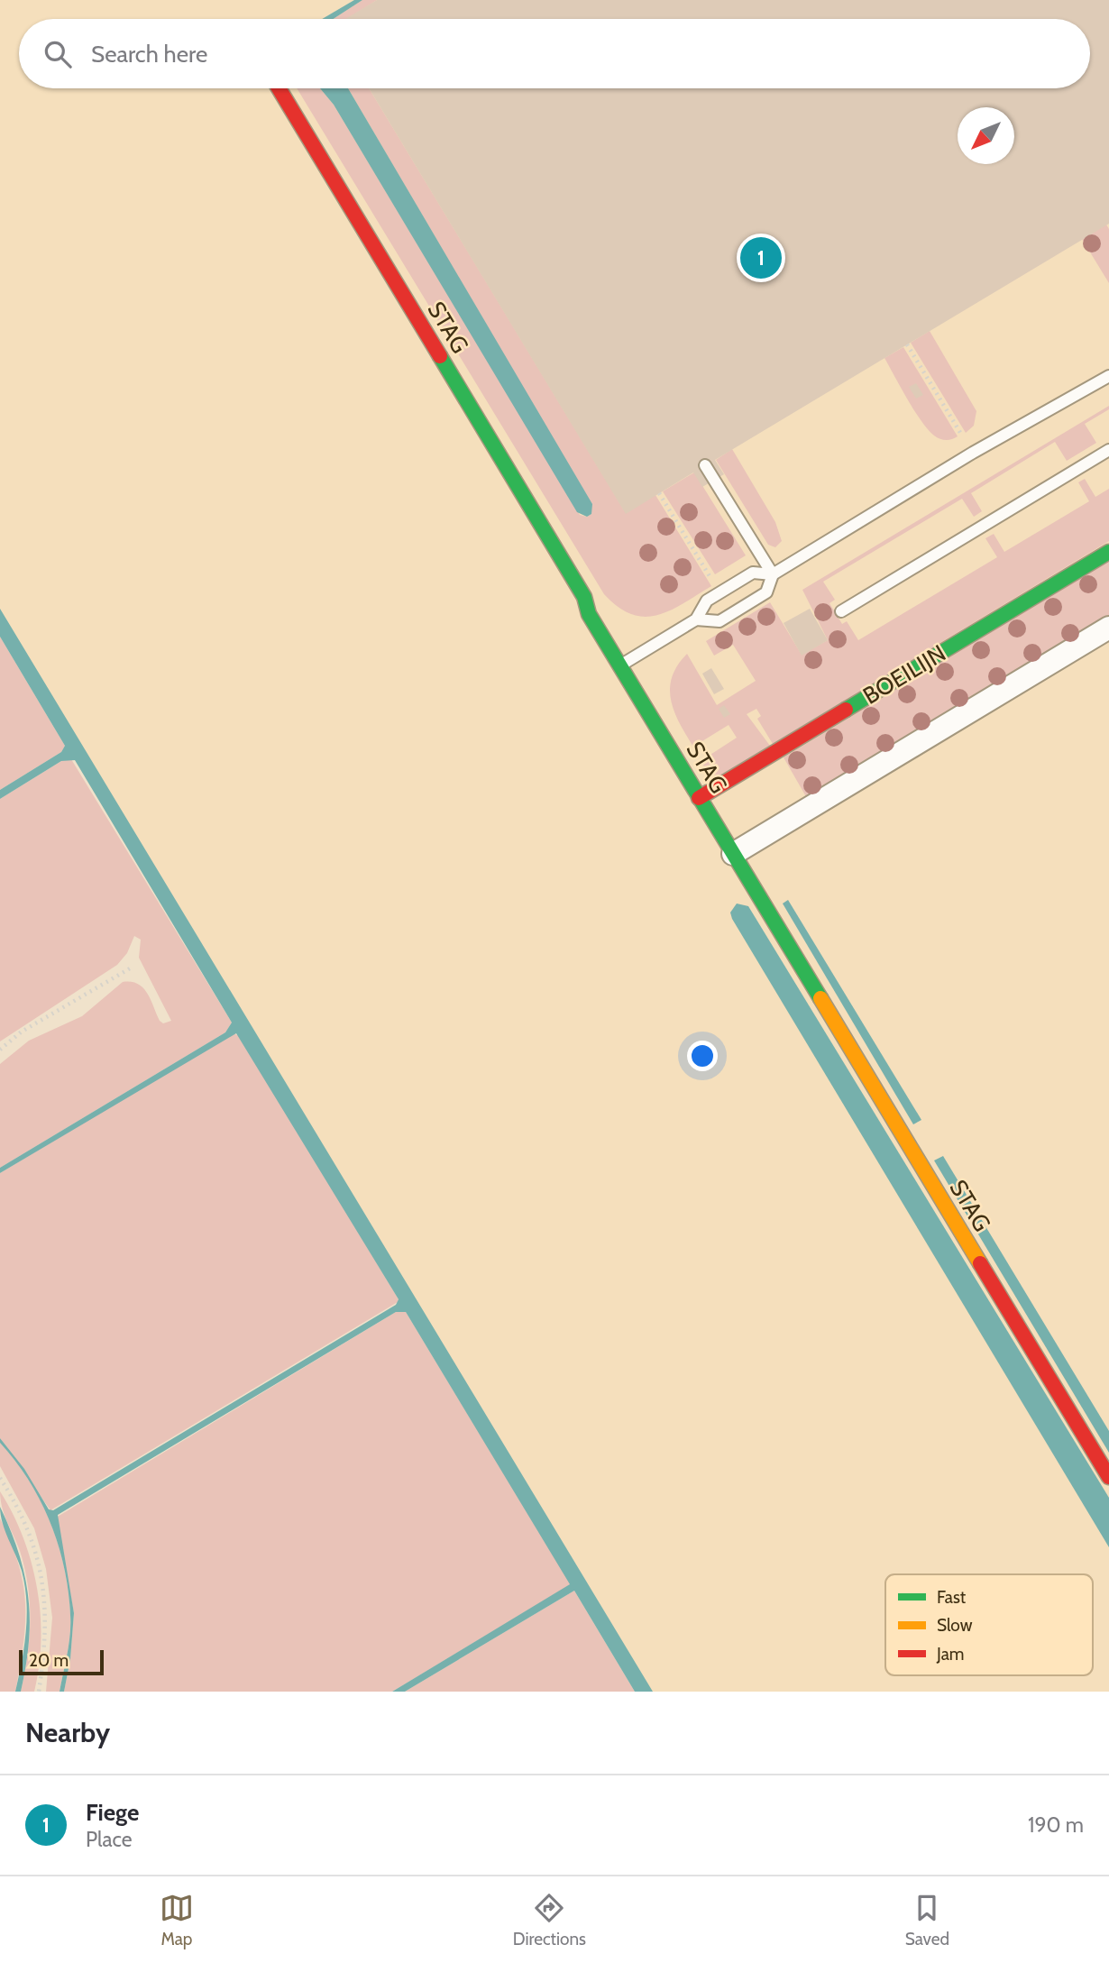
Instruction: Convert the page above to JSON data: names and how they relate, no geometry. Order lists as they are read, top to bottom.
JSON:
{
  "streets": {
    "street": ["STAG", "BOEILIJN"]
  },
  "crossings": [
    ["STAG", "BOEILIJN"]
  ],
  "legend": ["Fast", "Slow", "Jam"],
  "scale_bar": "20 m",
  "north": "bottom left",
  "page": {
    "search": "Search here",
    "pins": "1",
    "scale": "20 m",
    "heading": "Nearby",
    "list": [
      {
        "mark": "1",
        "name": "Fiege",
        "note": "Place",
        "value": "190 m"
      }
    ],
    "nav": ["Map", "Directions", "Saved"]
  }
}
